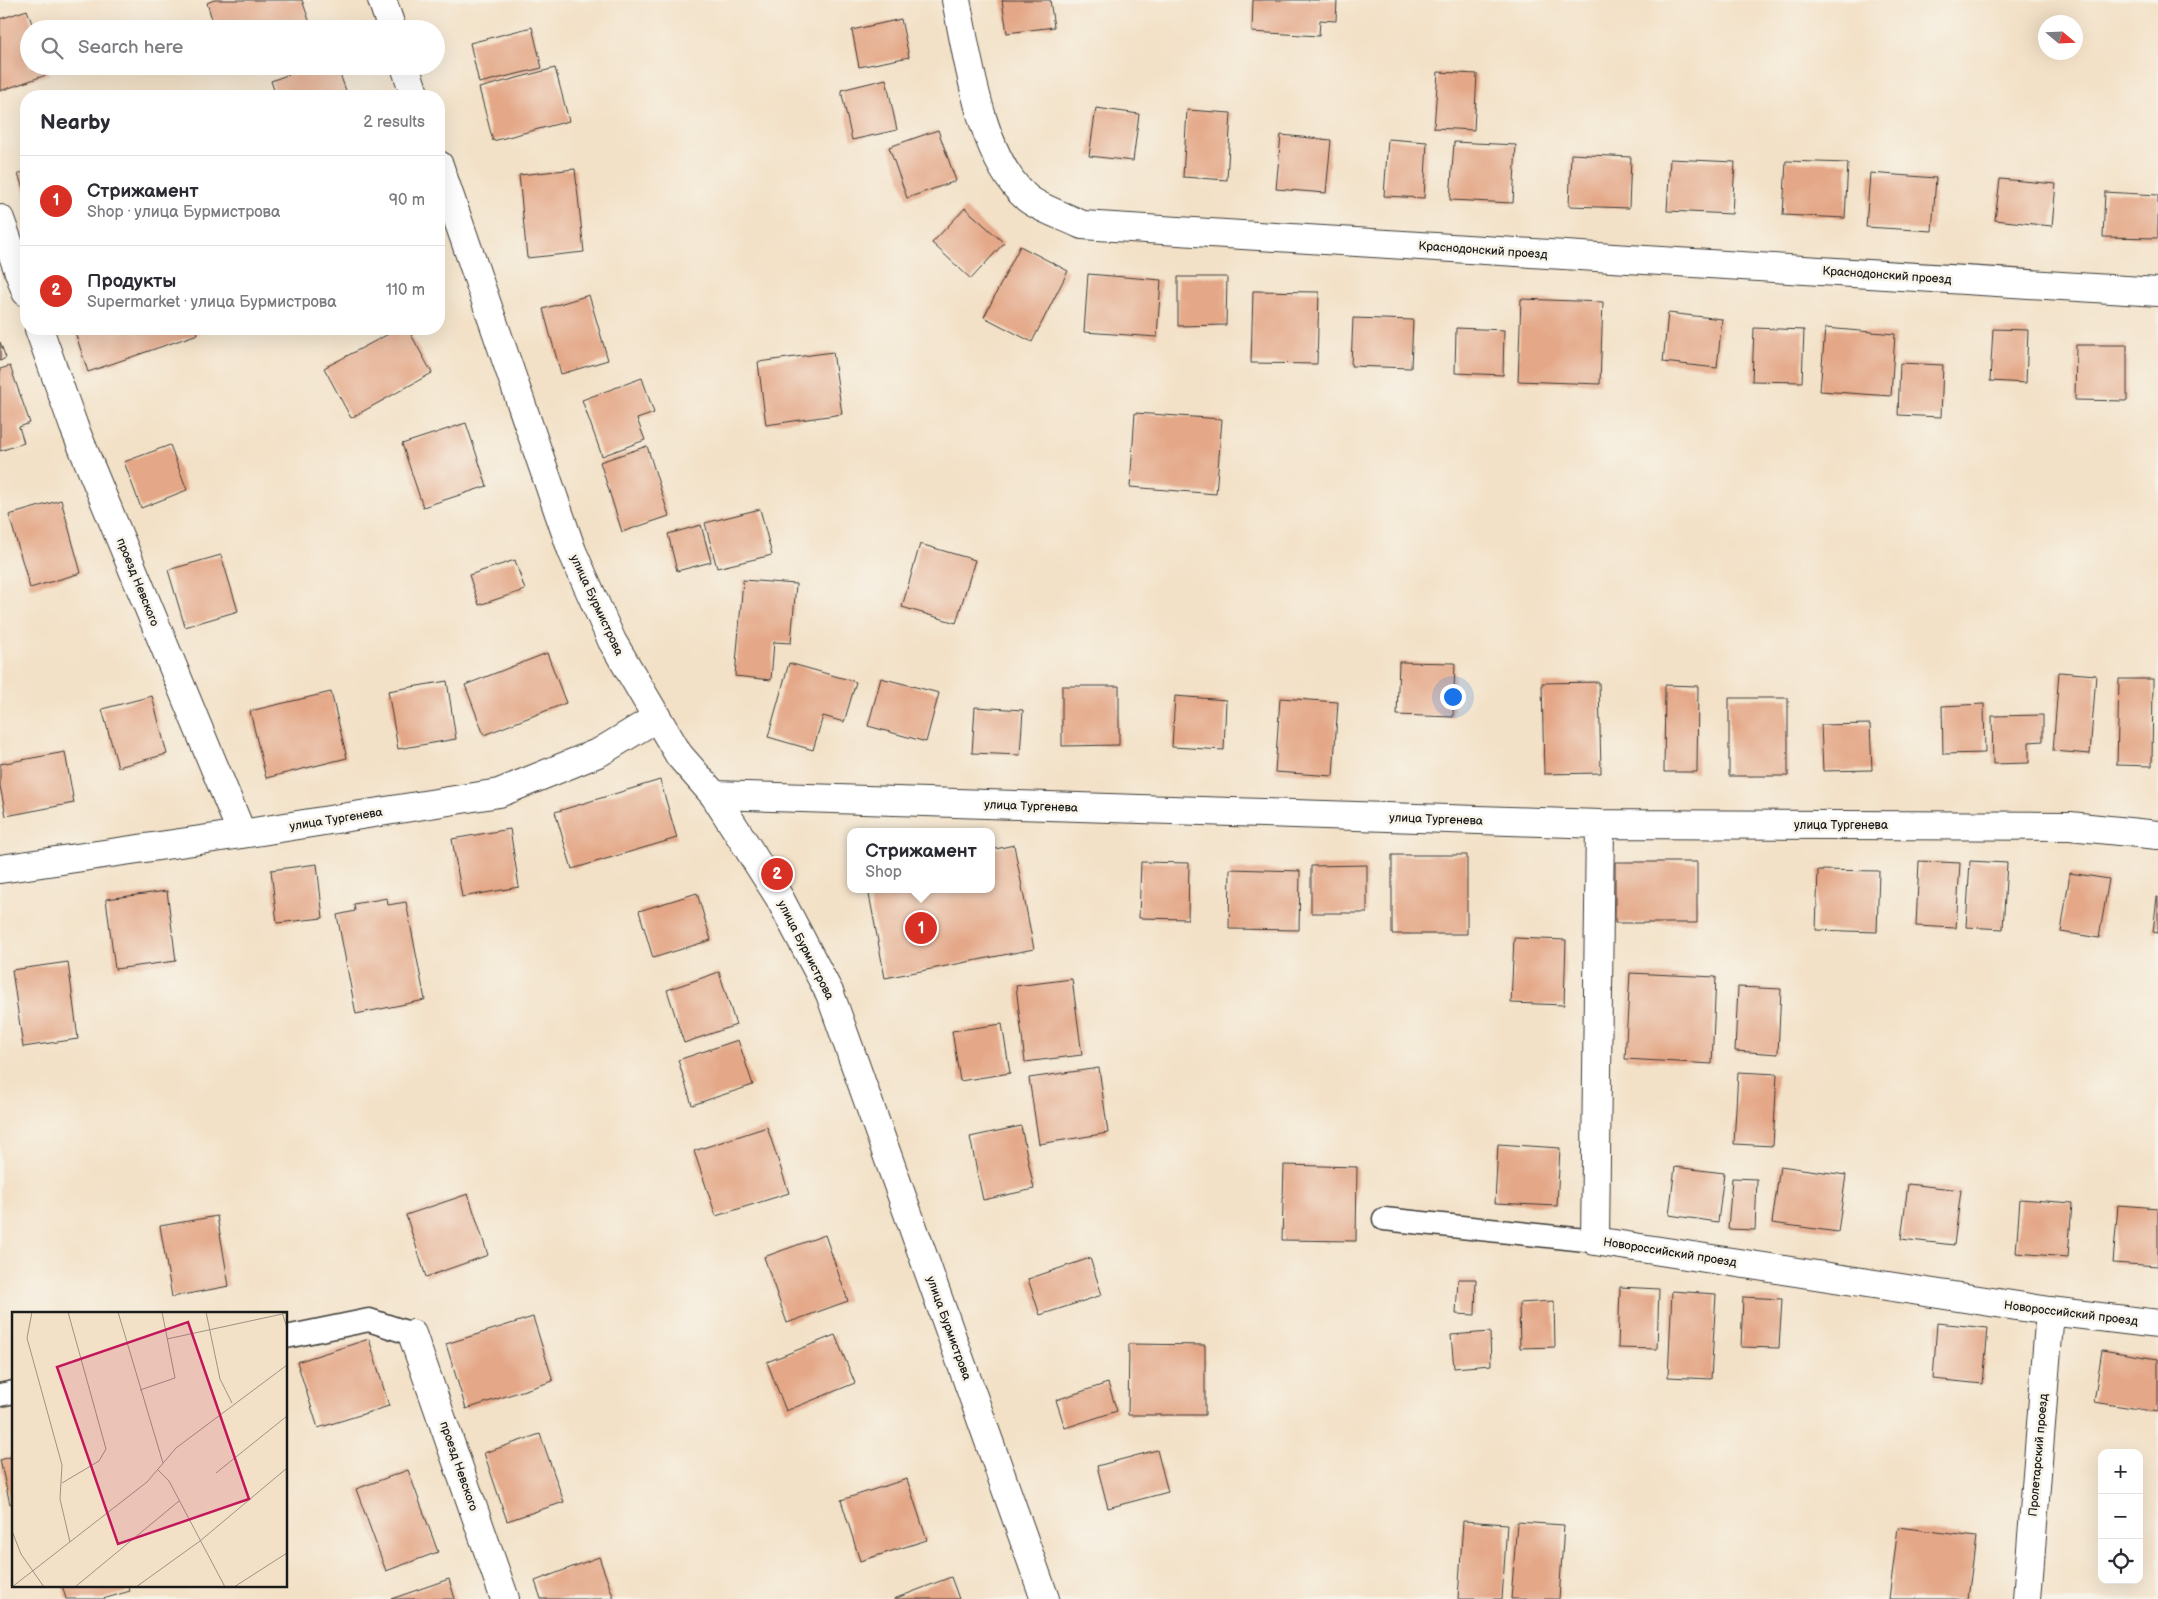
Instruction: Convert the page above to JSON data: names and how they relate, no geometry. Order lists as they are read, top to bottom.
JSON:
{
  "streets": {
    "street": [
      "Краснодонский проезд",
      "проезд Невского",
      "улица Бурмистрова",
      "улица Тургенева",
      "Новороссийский проезд",
      "Пролетарский проезд"
    ]
  },
  "crossings": [
    ["проезд Невского", "улица Тургенева"],
    ["улица Бурмистрова", "улица Тургенева"],
    ["улица Тургенева", "Новороссийский проезд"],
    ["Новороссийский проезд", "Пролетарский проезд"]
  ],
  "north": "right",
  "page": {
    "search": "Search here",
    "heading": ["Nearby", "2 results"],
    "list": [
      {
        "mark": "1",
        "name": "Стрижамент",
        "note": "Shop · улица Бурмистрова",
        "value": "90 m"
      },
      {
        "mark": "2",
        "name": "Продукты",
        "note": "Supermarket · улица Бурмистрова",
        "value": "110 m"
      }
    ],
    "popup": ["Стрижамент", "Shop"],
    "pins": ["2", "1"],
    "map_buttons": ["+", "−"]
  }
}
